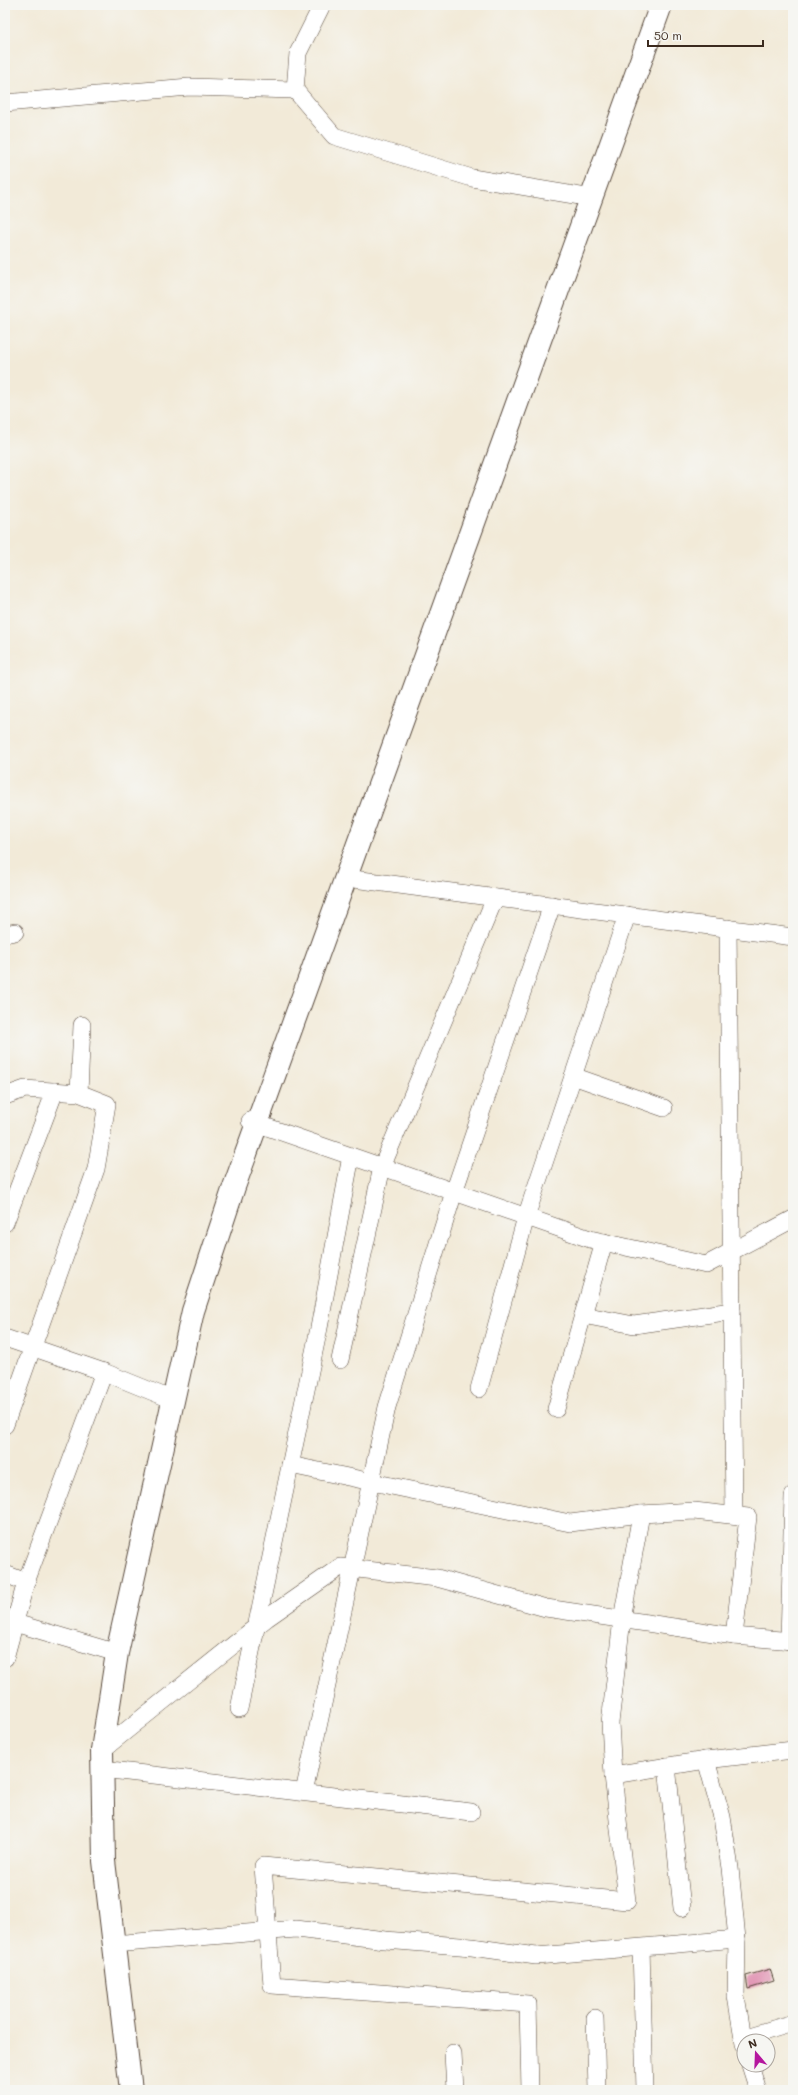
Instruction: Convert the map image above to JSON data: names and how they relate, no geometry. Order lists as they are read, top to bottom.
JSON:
{
  "scale_bar": "50 m",
  "north": "top"
}
